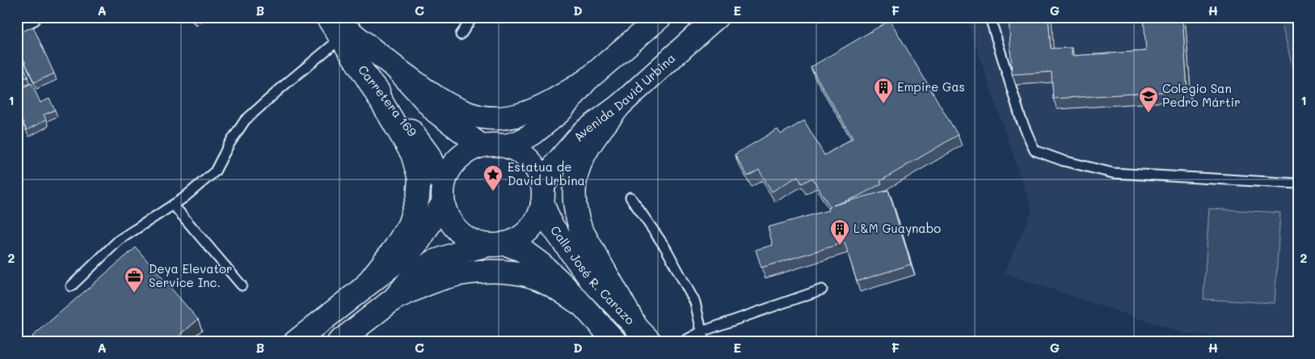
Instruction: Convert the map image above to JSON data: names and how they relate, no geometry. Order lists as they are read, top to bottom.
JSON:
{
  "streets": {
    "street": ["Avenida David Urbina", "Carretera 169", "Calle José R. Carazo"]
  },
  "crossings": [
    ["Avenida David Urbina", "Carretera 169"],
    ["Avenida David Urbina", "Calle José R. Carazo"],
    ["Carretera 169", "Calle José R. Carazo"]
  ],
  "places": {
    "building": ["Empire Gas", "L&M Guaynabo"],
    "school or university": ["Colegio San Pedro Mártir"],
    "place": ["Estatua de David Urbina"],
    "office": ["Deya Elevator Service Inc."]
  },
  "grid": {
    "columns": [
      "A",
      "B",
      "C",
      "D",
      "E",
      "F",
      "G",
      "H"
    ],
    "rows": ["1", "2"]
  }
}
